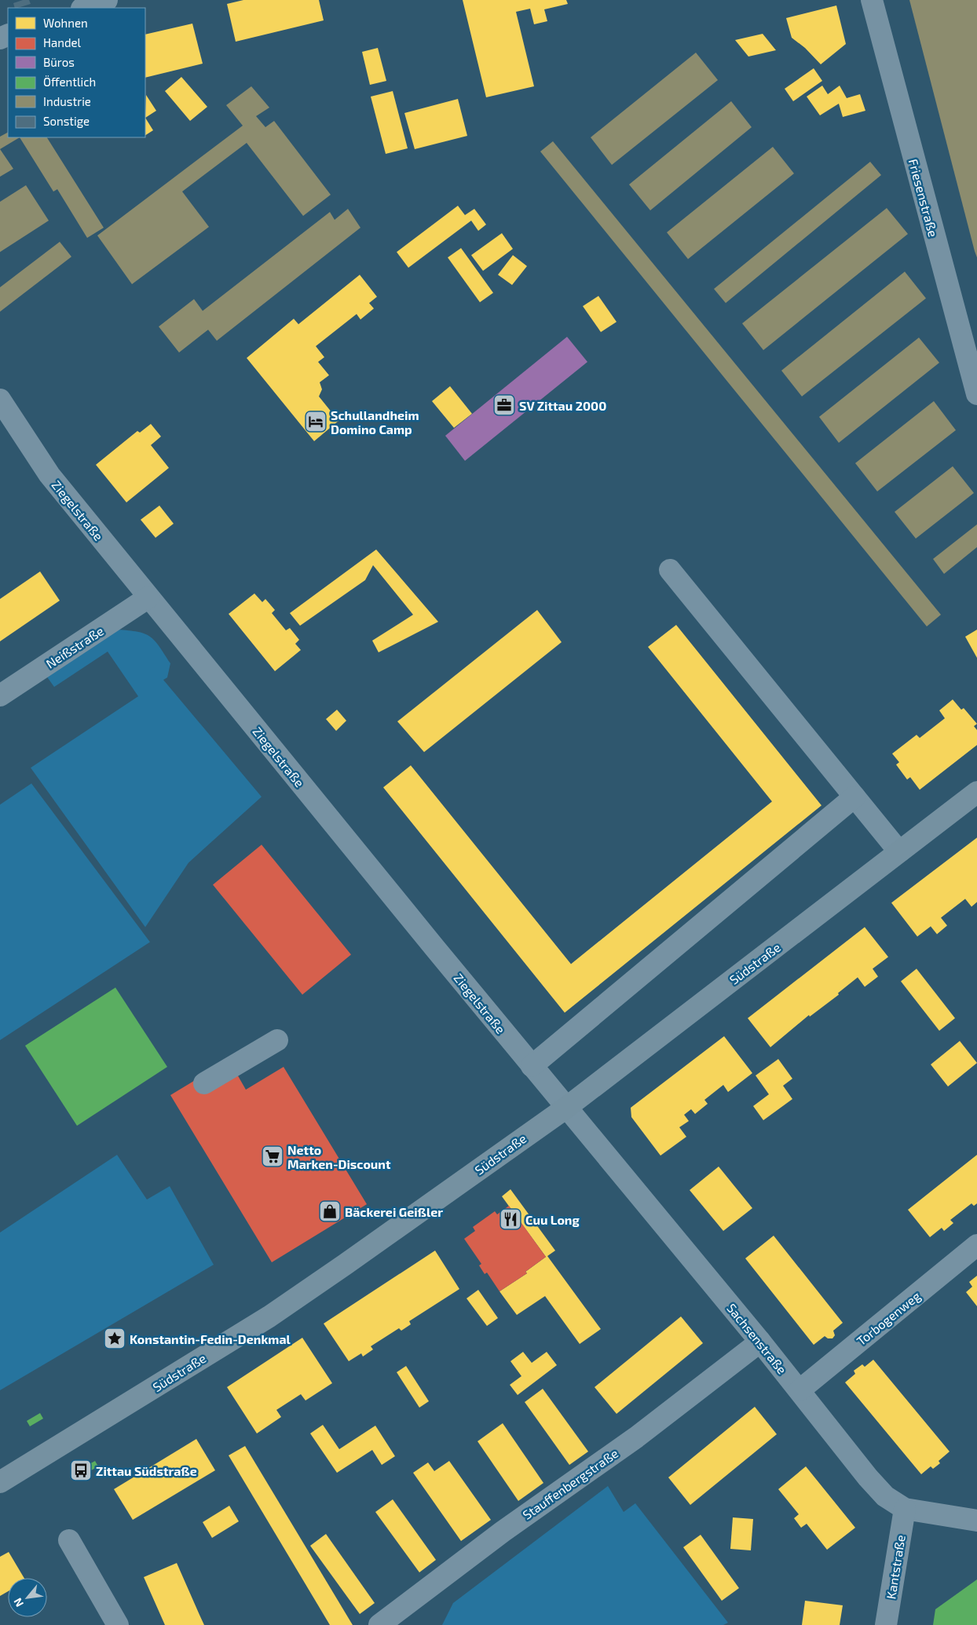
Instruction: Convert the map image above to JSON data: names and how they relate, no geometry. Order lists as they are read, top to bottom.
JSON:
{
  "streets": {
    "main road": ["Südstraße"],
    "street": [
      "Friesenstraße",
      "Ziegelstraße",
      "Neißstraße",
      "Torbogenweg",
      "Sachsenstraße",
      "Stauffenbergstraße",
      "Kantstraße"
    ]
  },
  "crossings": [
    ["Ziegelstraße", "Neißstraße"],
    ["Ziegelstraße", "Südstraße"],
    ["Ziegelstraße", "Sachsenstraße"],
    ["Südstraße", "Sachsenstraße"],
    ["Torbogenweg", "Sachsenstraße"],
    ["Sachsenstraße", "Stauffenbergstraße"],
    ["Sachsenstraße", "Kantstraße"]
  ],
  "places": {
    "office": ["SV Zittau 2000"],
    "hotel": ["Schullandheim Domino Camp"],
    "supermarket": ["Netto Marken-Discount"],
    "shop": ["Bäckerei Geißler"],
    "restaurant": ["Cuu Long"],
    "place": ["Konstantin-Fedin-Denkmal"],
    "bus stop": ["Zittau Südstraße"]
  },
  "legend": [
    "Wohnen",
    "Handel",
    "Büros",
    "Öffentlich",
    "Industrie",
    "Sonstige"
  ],
  "north": "bottom left"
}
